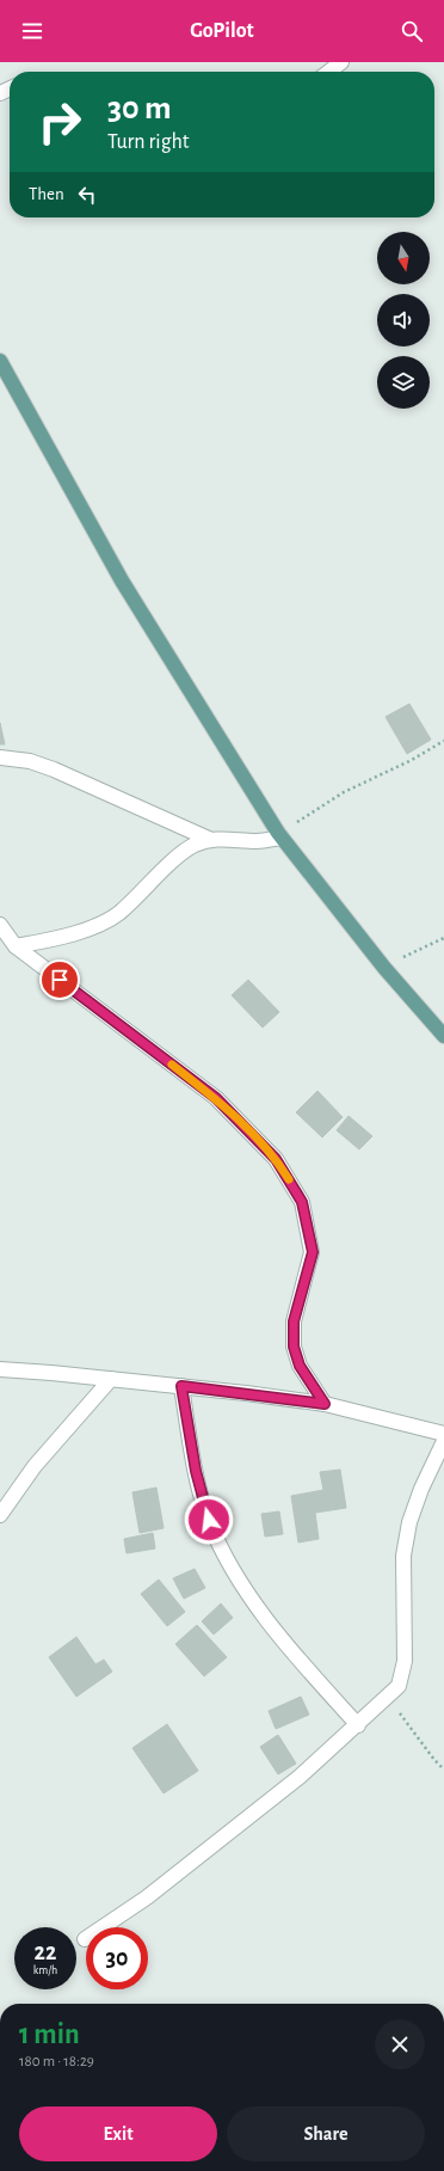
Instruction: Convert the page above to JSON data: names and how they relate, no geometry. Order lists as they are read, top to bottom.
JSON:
{
  "north": "bottom",
  "page": {
    "header": "GoPilot",
    "turn": ["30 m", "Turn right"],
    "then": "Then",
    "speed": "22 km/h",
    "limit": "30",
    "heading": ["1 min", "180 m · 18:29"],
    "buttons": ["Exit", "Share"]
  }
}
